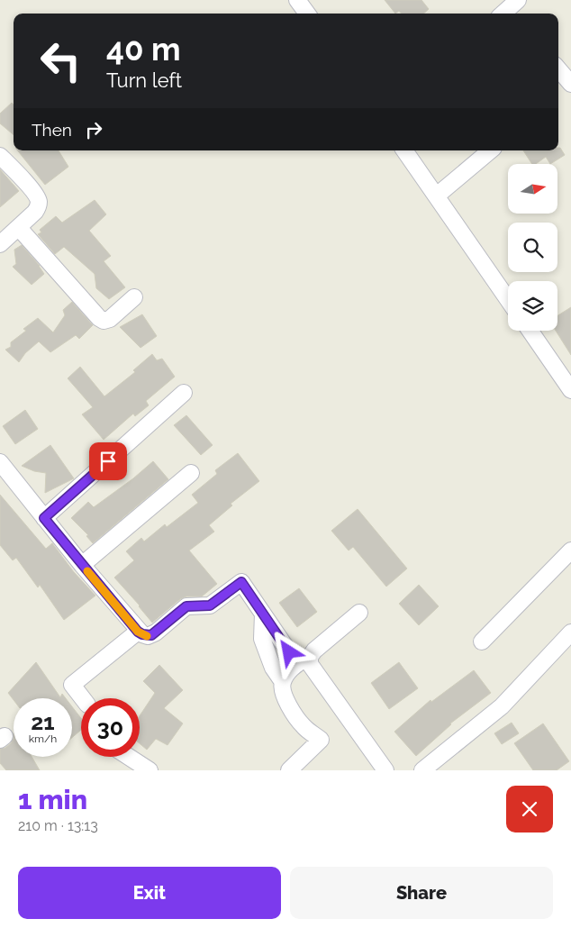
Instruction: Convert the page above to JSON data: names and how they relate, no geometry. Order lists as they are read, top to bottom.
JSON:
{
  "north": "right",
  "page": {
    "turn": ["40 m", "Turn left"],
    "then": "Then",
    "speed": "21 km/h",
    "limit": "30",
    "heading": ["1 min", "210 m · 13:13"],
    "buttons": ["Exit", "Share"]
  }
}
